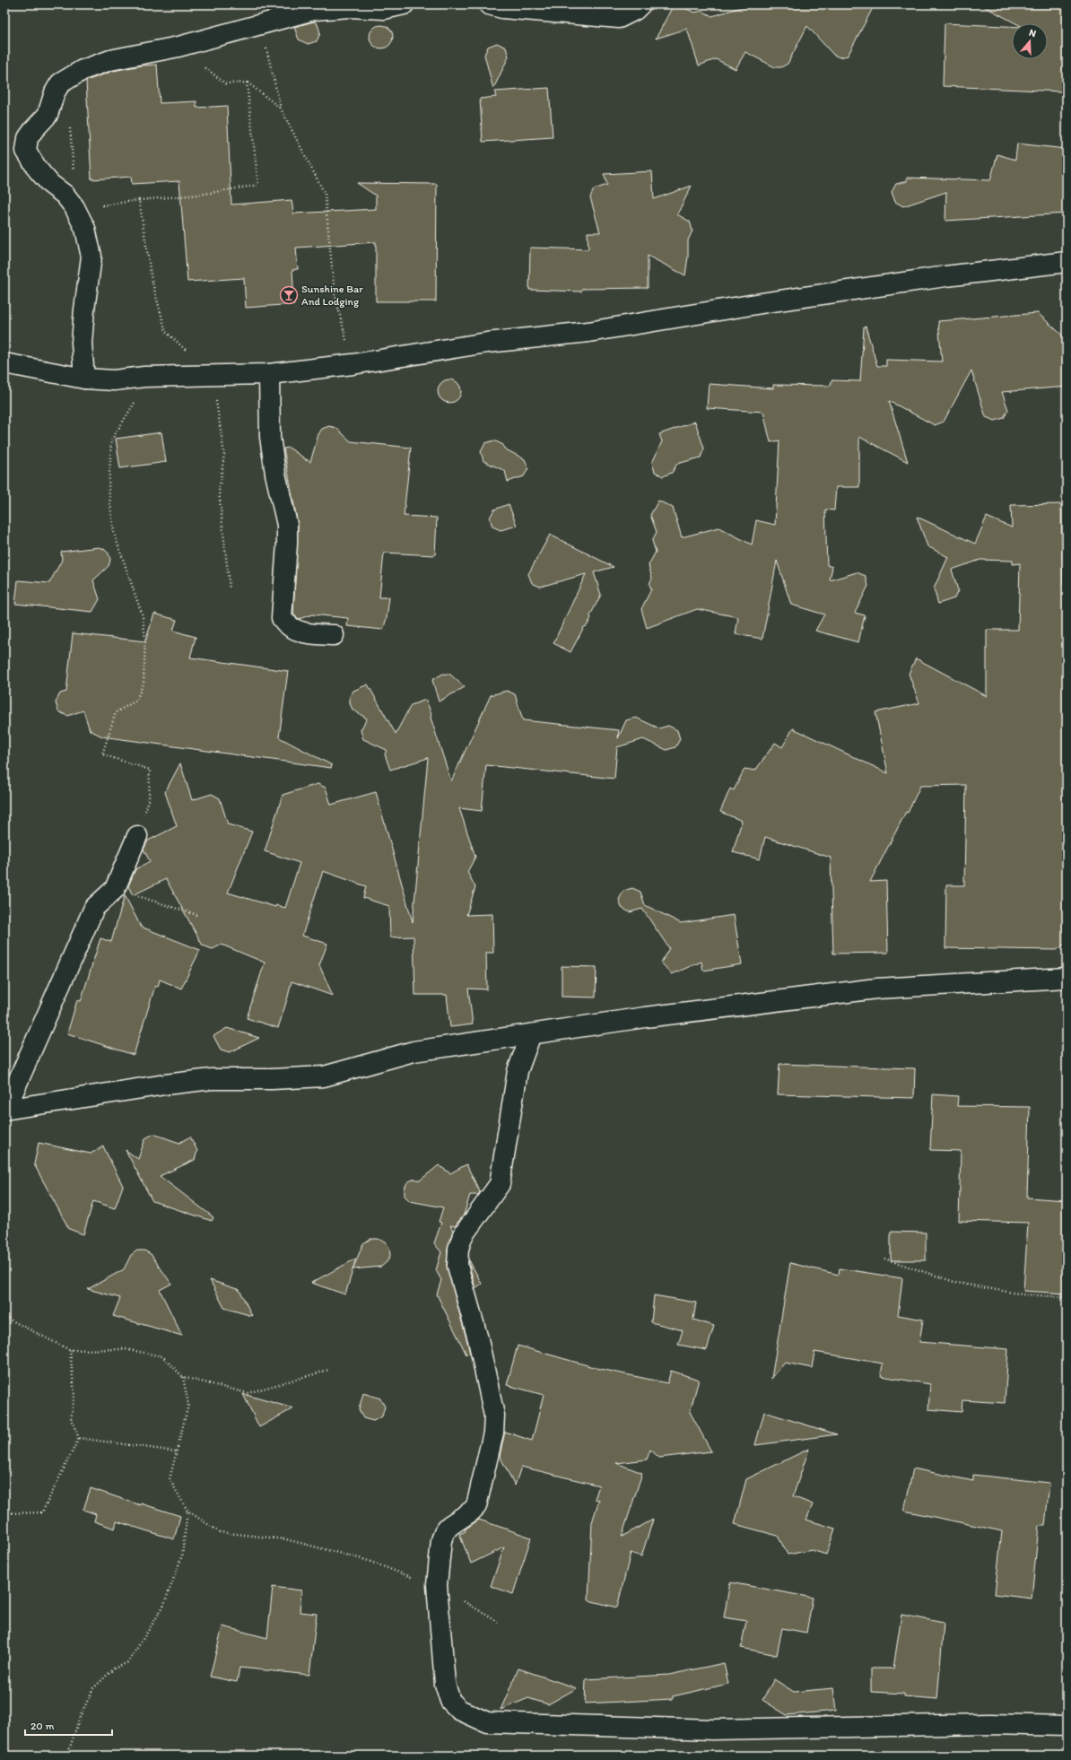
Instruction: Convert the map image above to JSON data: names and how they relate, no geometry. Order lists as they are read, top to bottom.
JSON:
{
  "places": {
    "bar": ["Sunshine Bar And Lodging"]
  },
  "scale_bar": "20 m",
  "north": "top"
}
